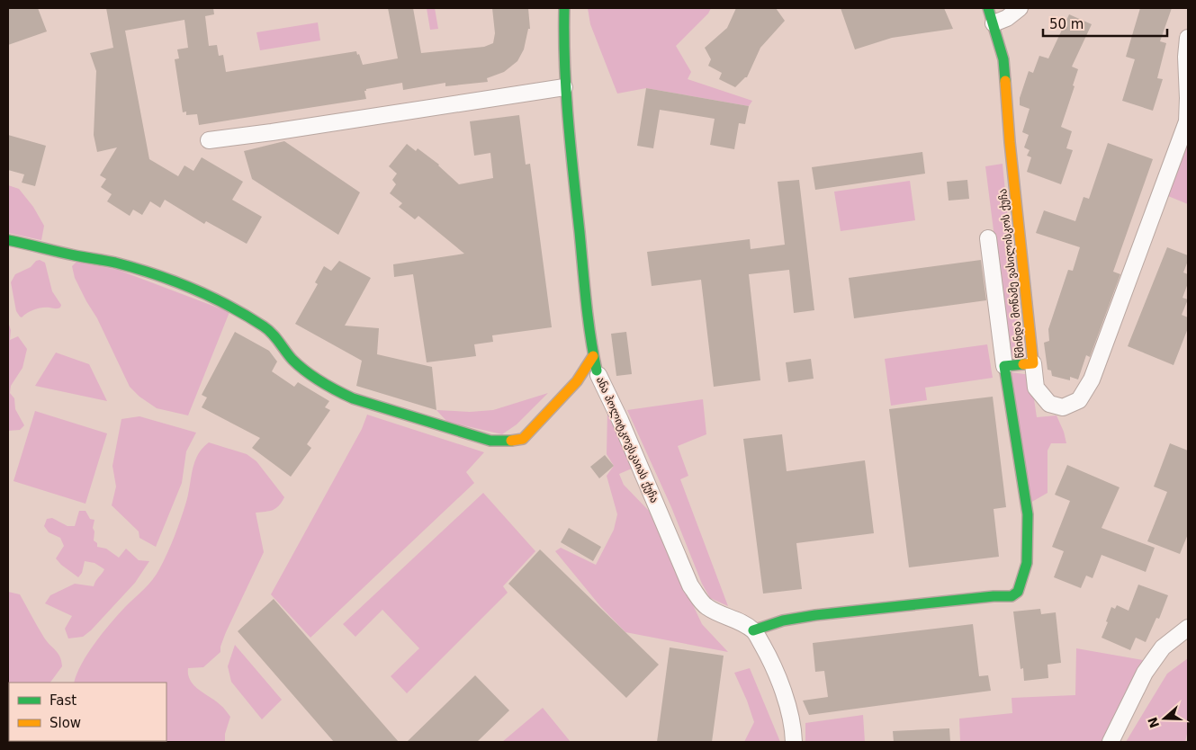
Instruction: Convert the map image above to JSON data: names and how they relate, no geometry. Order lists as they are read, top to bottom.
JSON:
{
  "streets": {
    "street": ["წმინდა მოწამე ვასილისკოს ქუჩა", "ანა პოლიტკოვსკაიას ქუჩა"]
  },
  "crossings": [
    ["წმინდა მოწამე ვასილისკოს ქუჩა", "ანა პოლიტკოვსკაიას ქუჩა"]
  ],
  "legend": ["Fast", "Slow"],
  "scale_bar": "50 m",
  "north": "left"
}
